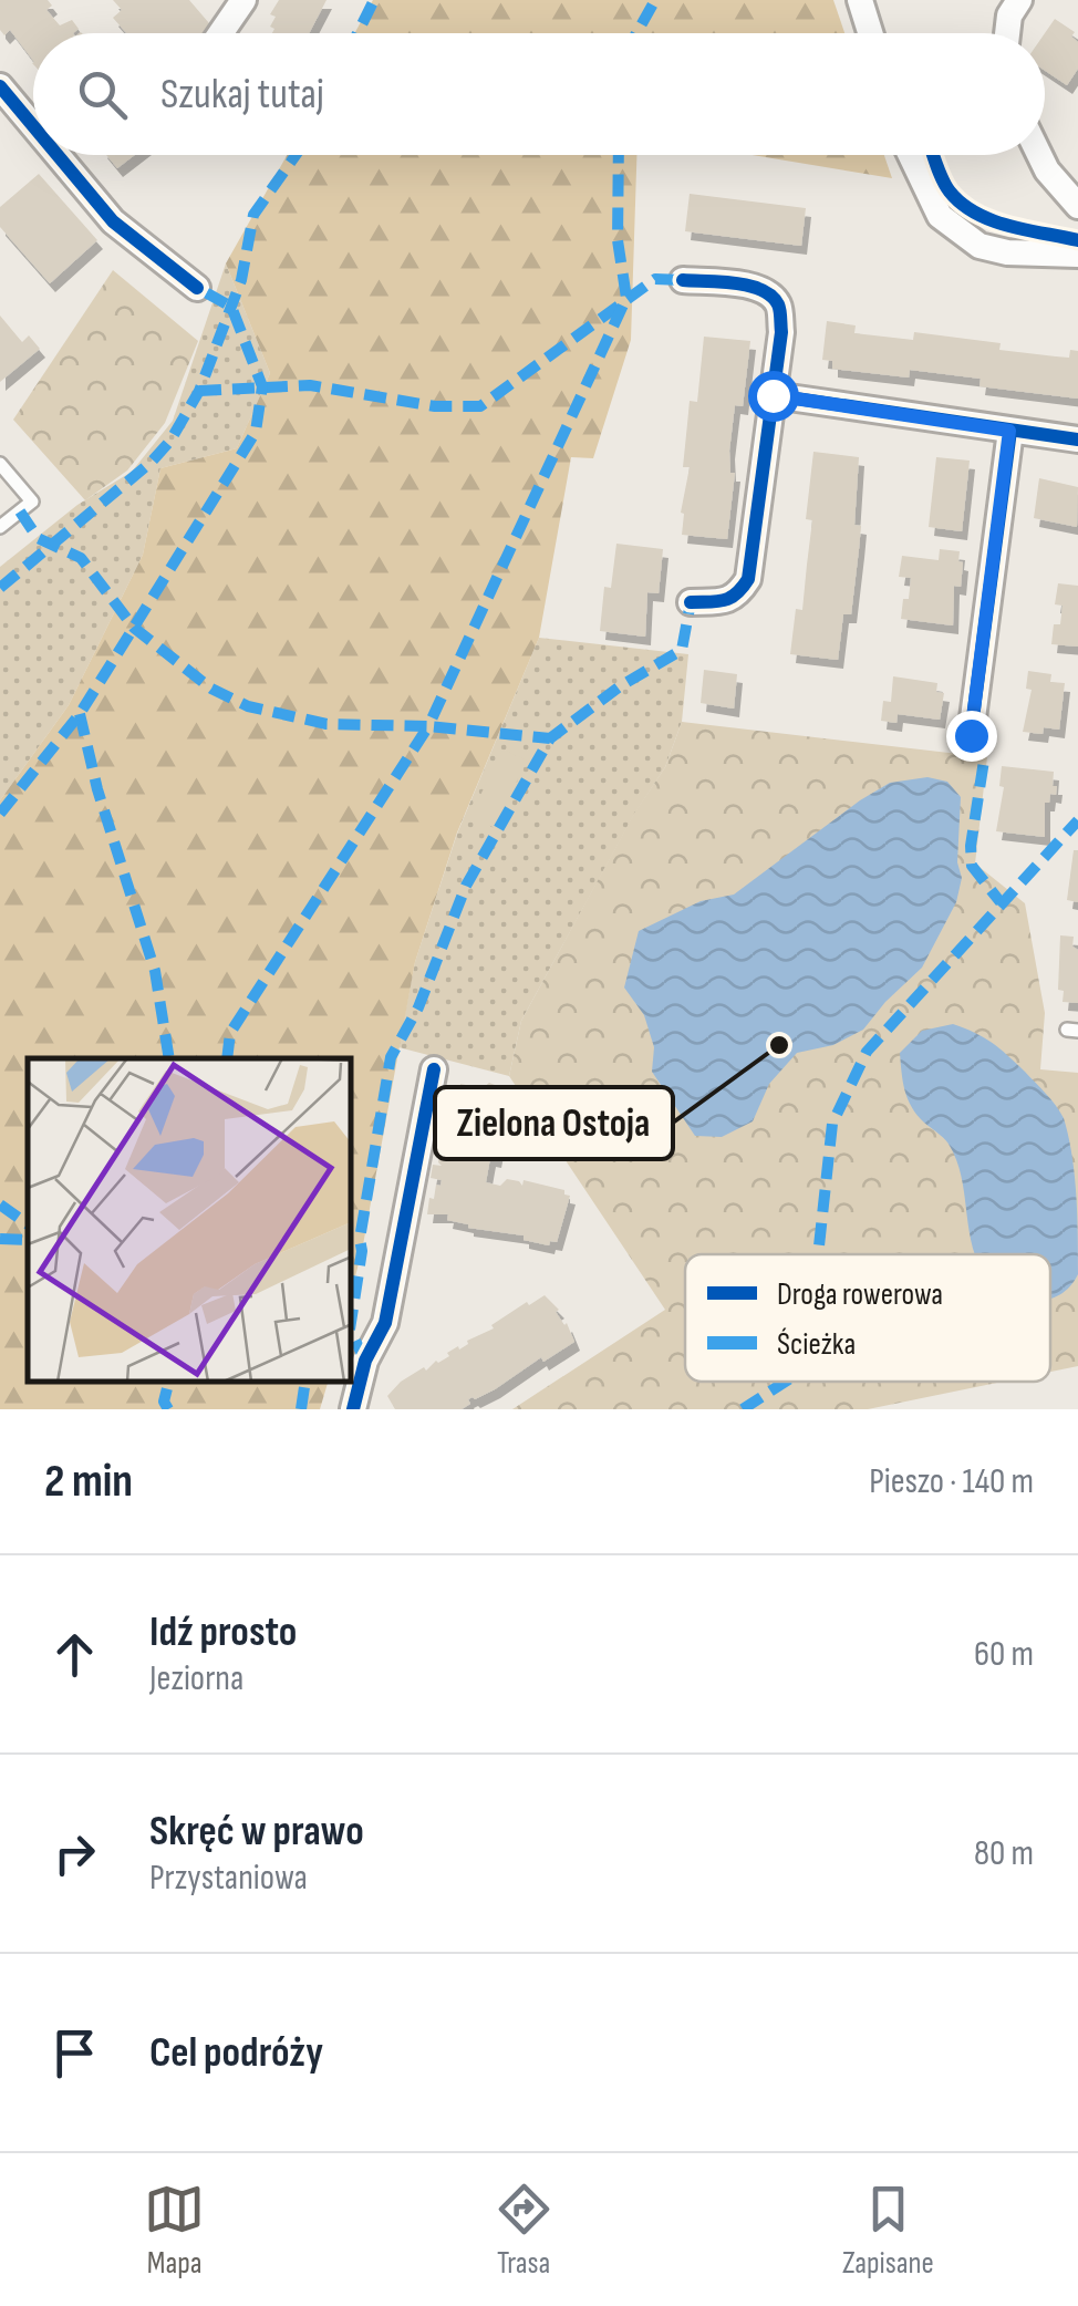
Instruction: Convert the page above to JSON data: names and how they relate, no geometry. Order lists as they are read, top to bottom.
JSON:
{
  "places": ["Zielona Ostoja"],
  "legend": ["Droga rowerowa", "Ścieżka"],
  "page": {
    "search": "Szukaj tutaj",
    "heading": ["2 min", "Pieszo · 140 m"],
    "list": [
      ["Idź prosto", "Jeziorna", "60 m"],
      ["Skręć w prawo", "Przystaniowa", "80 m"],
      "Cel podróży"
    ],
    "nav": ["Mapa", "Trasa", "Zapisane"]
  }
}
